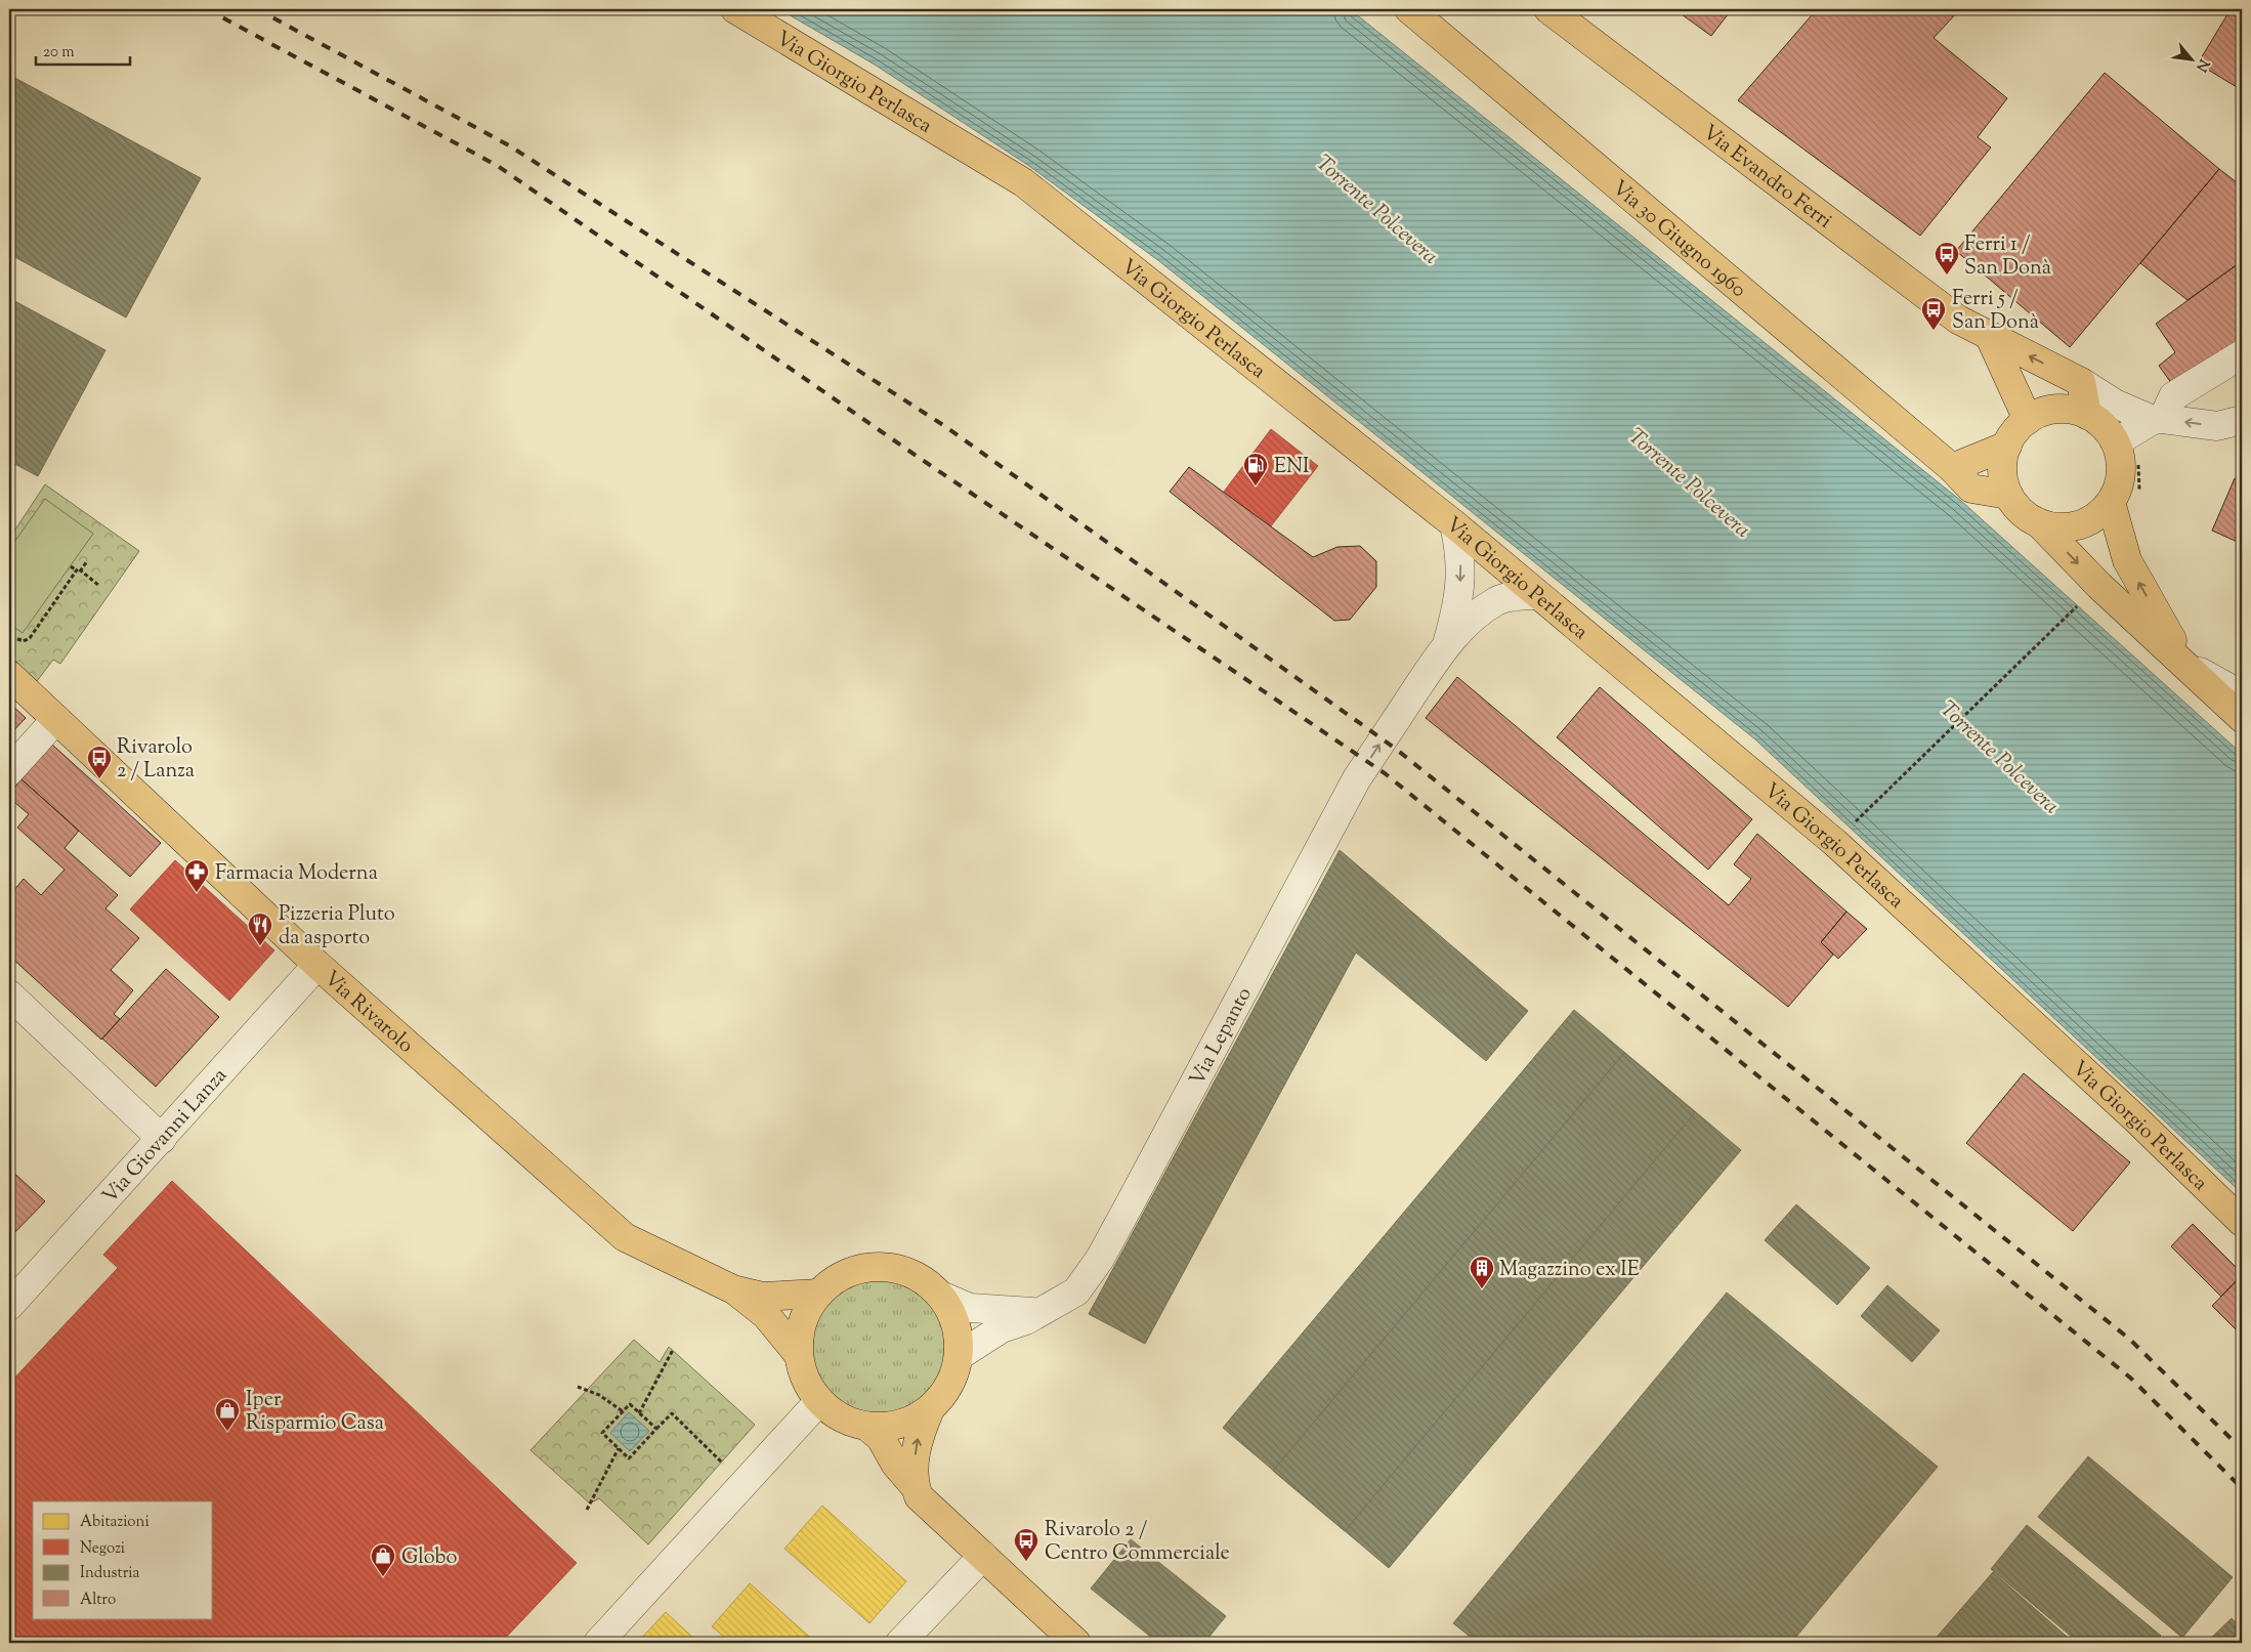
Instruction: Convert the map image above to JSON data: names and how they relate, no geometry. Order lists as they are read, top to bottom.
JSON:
{
  "streets": {
    "main road": [
      "Via Giorgio Perlasca",
      "Via Evandro Ferri",
      "Via 30 Giugno 1960",
      "Via Rivarolo"
    ],
    "street": ["Via Lepanto", "Via Giovanni Lanza"]
  },
  "crossings": [
    ["Via Rivarolo", "Via Giovanni Lanza"]
  ],
  "one_way": ["Via Lepanto"],
  "water": ["Torrente Polcevera"],
  "places": {
    "bus stop": [
      "Ferri 1 / San Donà",
      "Ferri 5 / San Donà",
      "Rivarolo 2 / Lanza",
      "Rivarolo 2 / Centro Commerciale"
    ],
    "fuel station": ["ENI"],
    "pharmacy": ["Farmacia Moderna"],
    "restaurant": ["Pizzeria Pluto da asporto"],
    "building": ["Magazzino ex IE"],
    "shop": ["Iper Risparmio Casa", "Globo"]
  },
  "legend": [
    "Abitazioni",
    "Negozi",
    "Industria",
    "Altro"
  ],
  "scale_bar": "20 m",
  "north": "bottom right"
}
